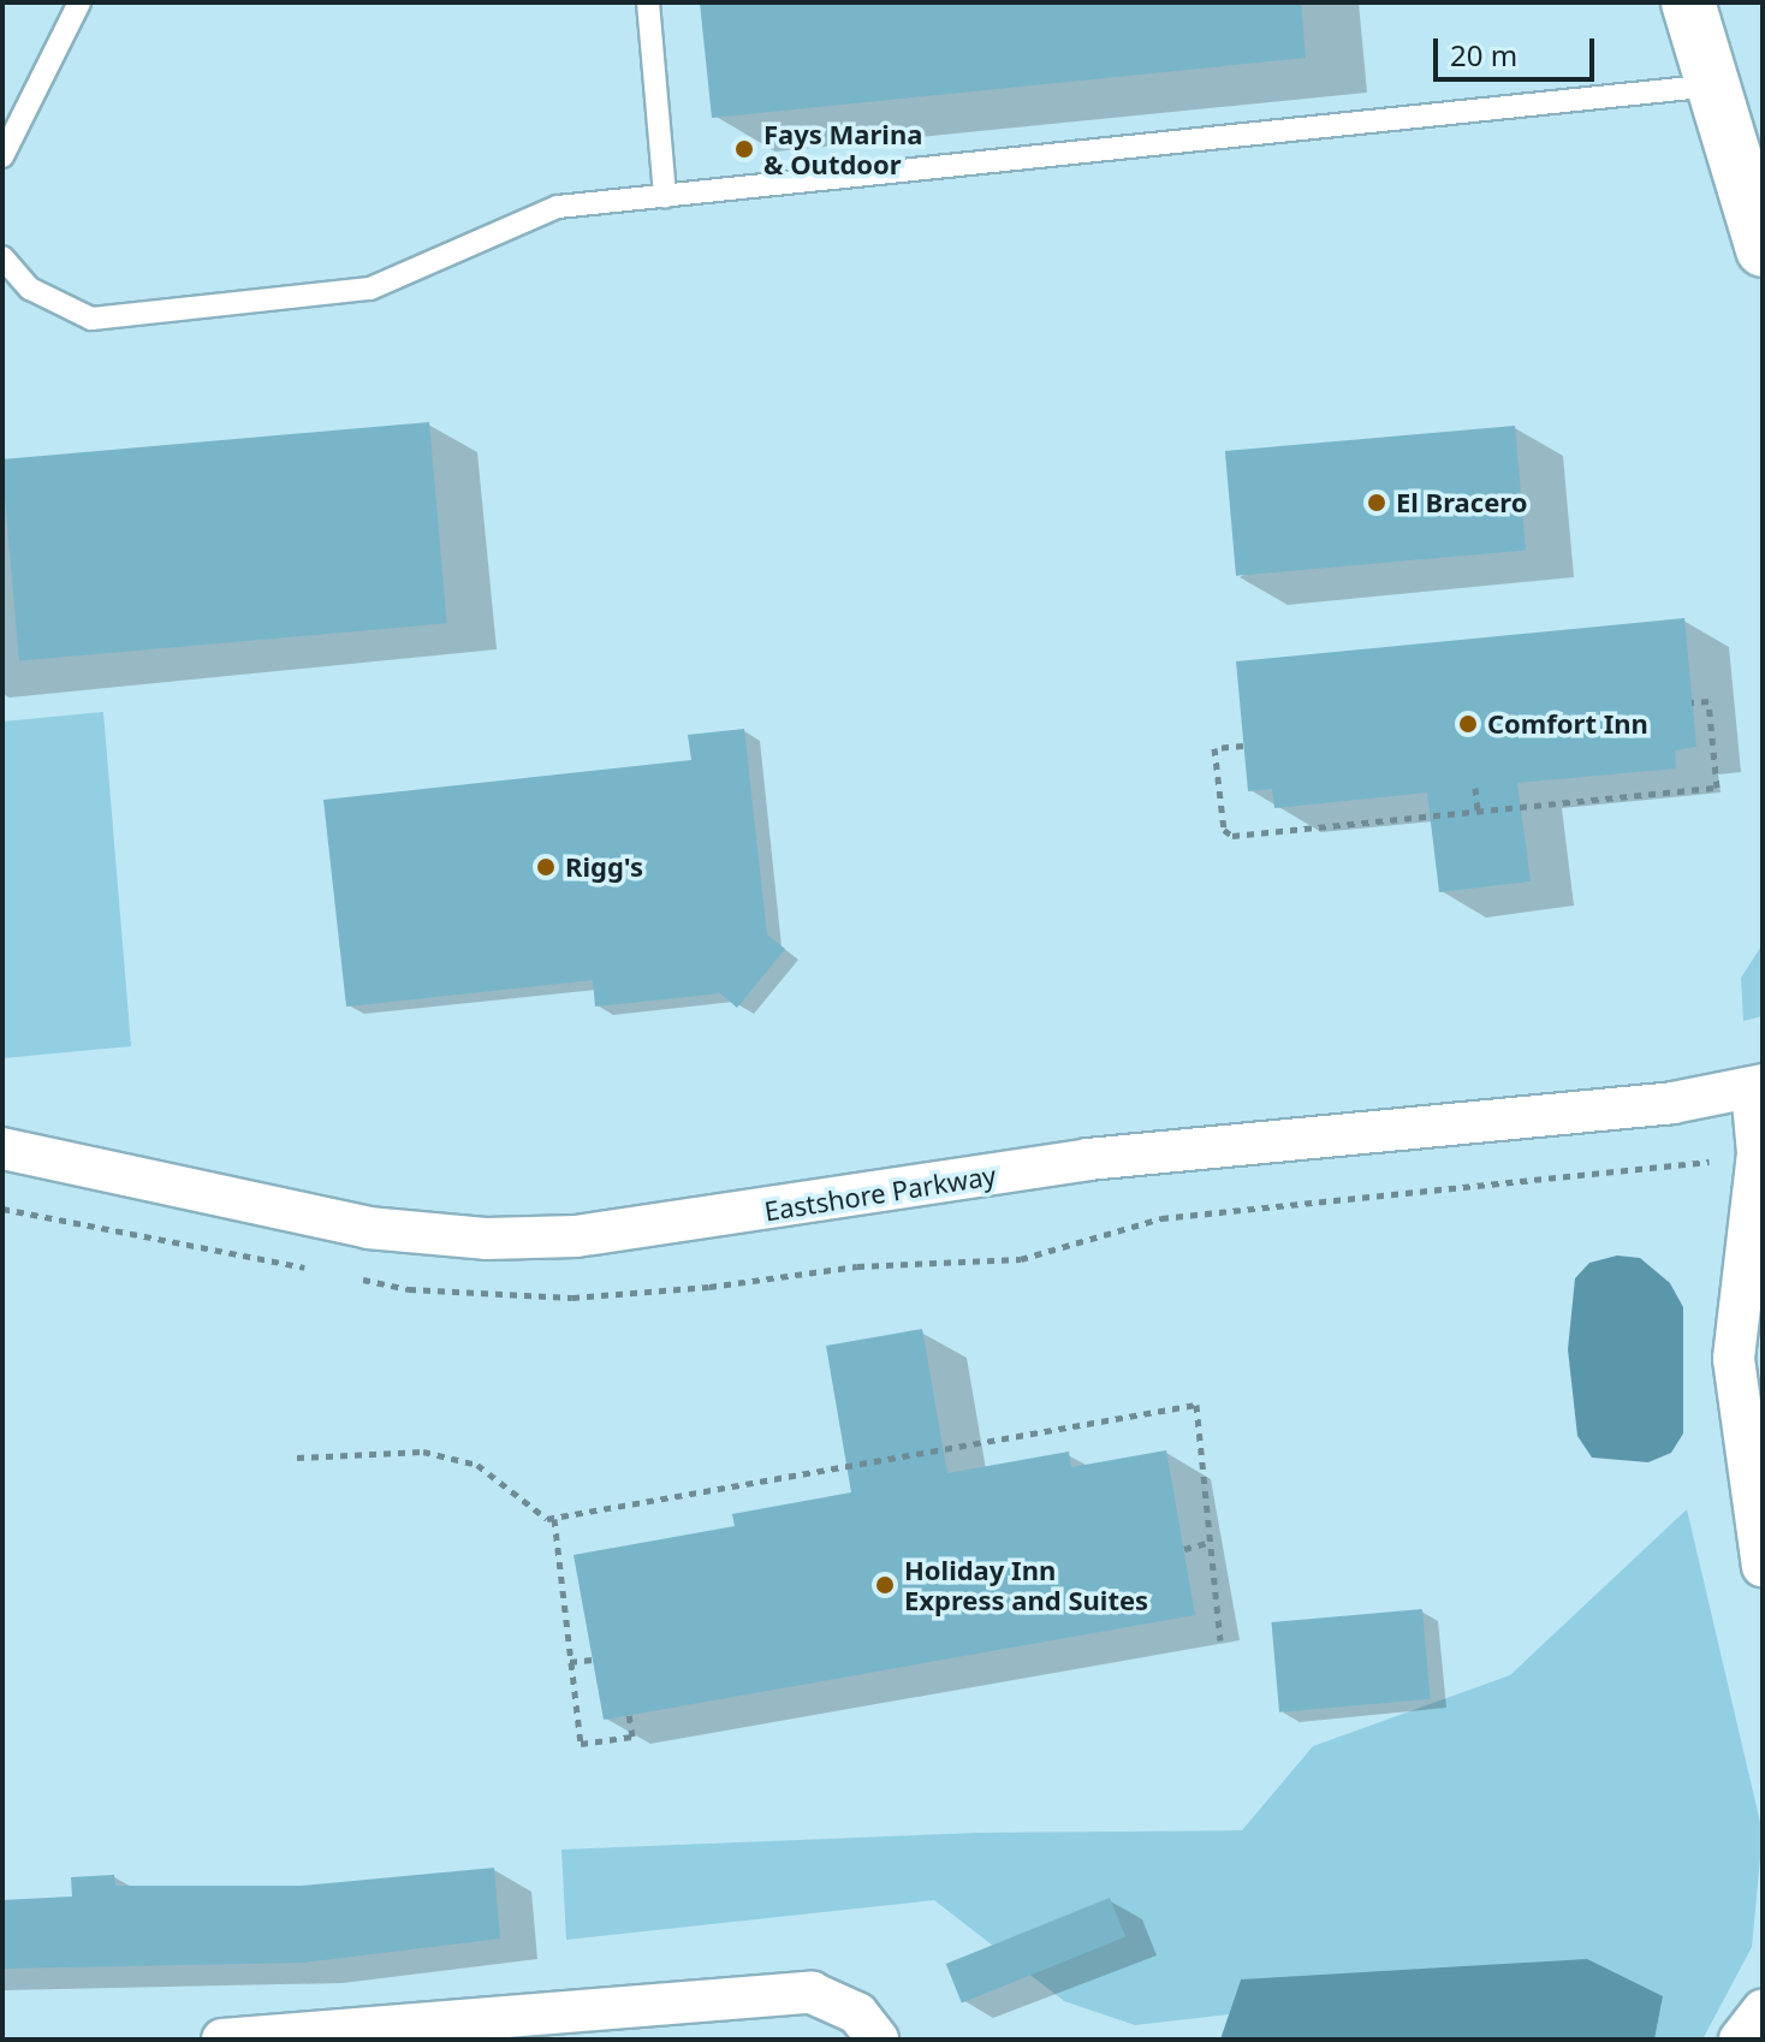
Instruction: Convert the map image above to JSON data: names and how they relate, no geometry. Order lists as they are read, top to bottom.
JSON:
{
  "streets": {
    "street": ["Eastshore Parkway"]
  },
  "places": [
    "Fays Marina & Outdoor",
    "El Bracero",
    "Comfort Inn",
    "Rigg's",
    "Holiday Inn Express and Suites"
  ],
  "scale_bar": "20 m"
}
